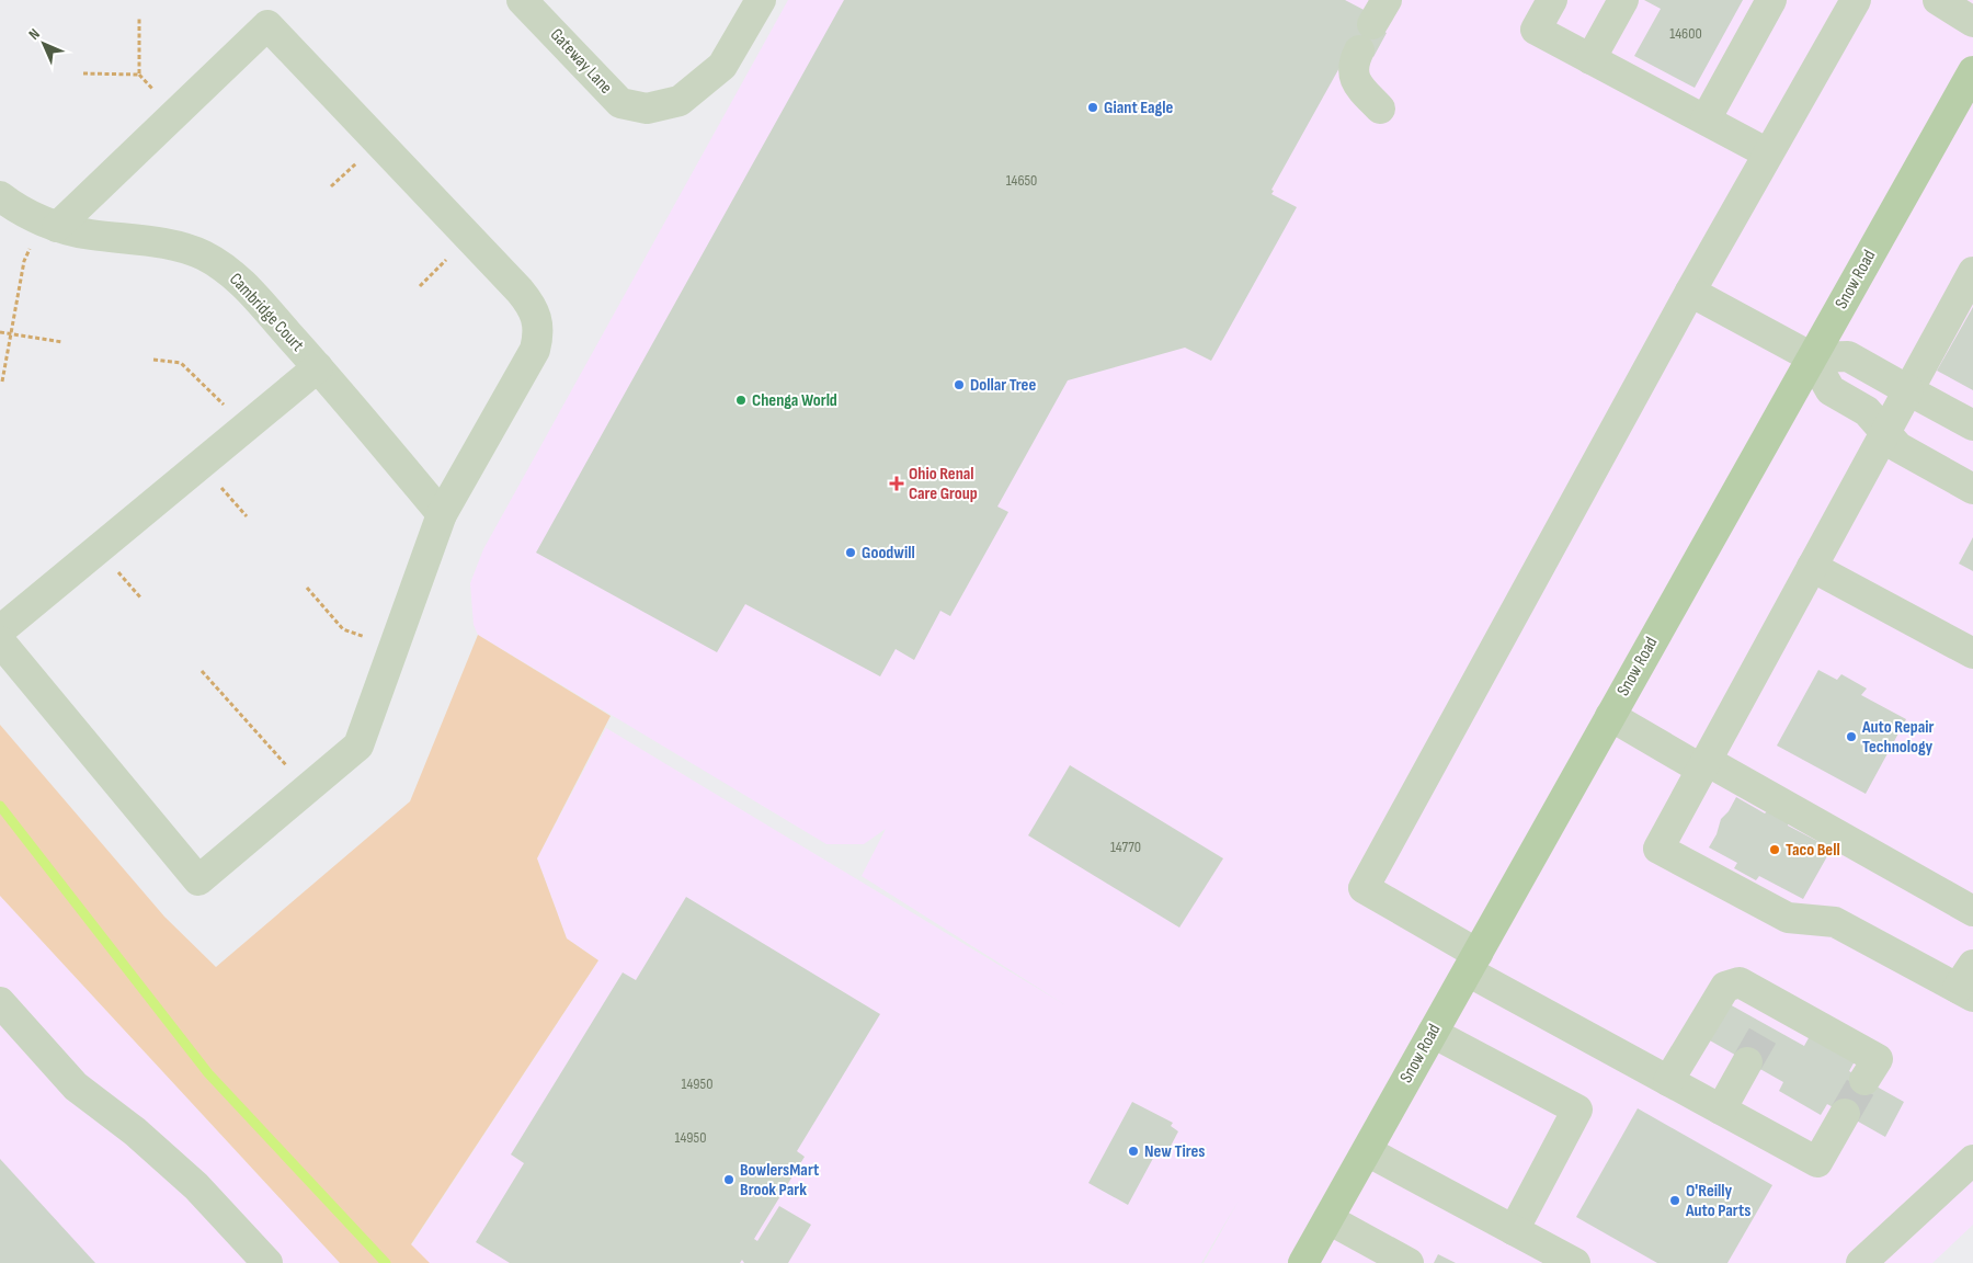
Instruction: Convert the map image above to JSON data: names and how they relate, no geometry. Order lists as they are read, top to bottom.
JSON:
{
  "streets": {
    "main road": ["Snow Road"],
    "street": ["Gateway Lane", "Cambridge Court"]
  },
  "places": {
    "other": [
      "Giant Eagle",
      "Dollar Tree",
      "Chenga World",
      "Goodwill",
      "Auto Repair Technology",
      "Taco Bell",
      "New Tires",
      "BowlersMart Brook Park",
      "O'Reilly Auto Parts"
    ],
    "health": ["Ohio Renal Care Group"]
  },
  "house_numbers": [
    "14600",
    "14650",
    "14770",
    "14950",
    "14950"
  ],
  "north": "top left"
}
